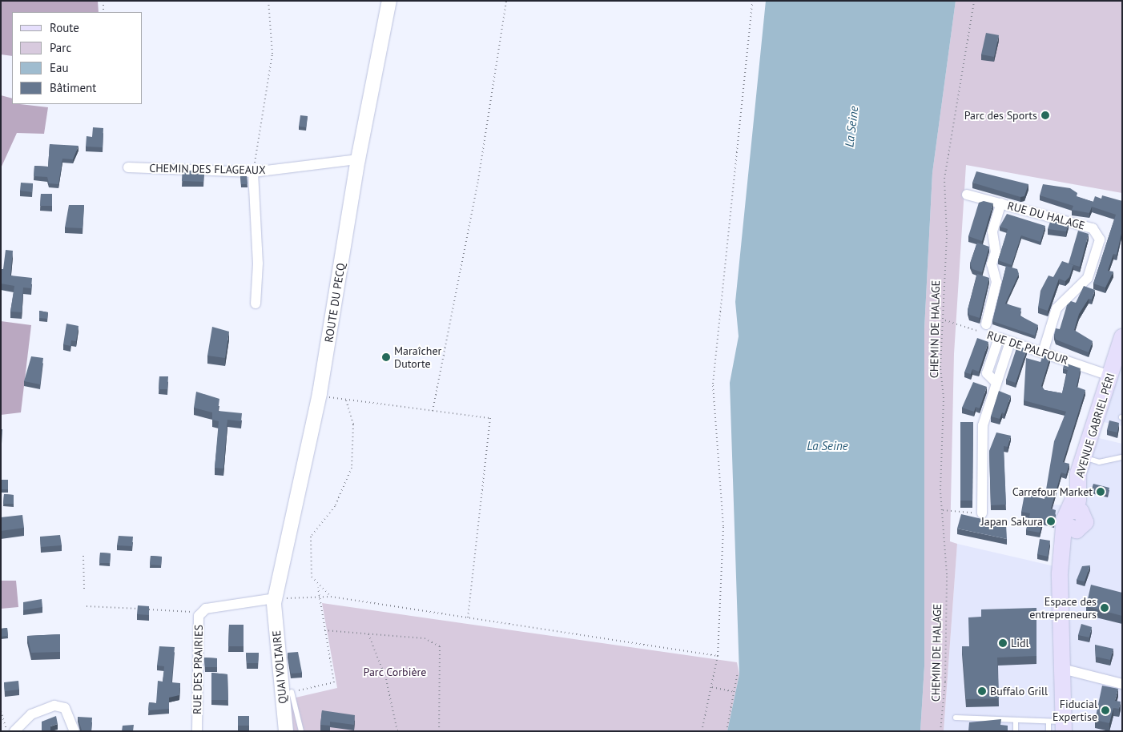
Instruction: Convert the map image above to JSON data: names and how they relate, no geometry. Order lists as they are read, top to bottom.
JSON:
{
  "streets": {
    "main road": ["ROUTE DU PECQ", "AVENUE GABRIEL PÉRI", "QUAI VOLTAIRE"],
    "street": [
      "CHEMIN DES FLAGEAUX",
      "RUE DU HALAGE",
      "RUE DE PALFOUR",
      "RUE DES PRAIRIES"
    ],
    "path": ["CHEMIN DE HALAGE"]
  },
  "crossings": [
    ["CHEMIN DES FLAGEAUX", "ROUTE DU PECQ"],
    ["RUE DU HALAGE", "RUE DE PALFOUR"],
    ["ROUTE DU PECQ", "QUAI VOLTAIRE"],
    ["ROUTE DU PECQ", "RUE DES PRAIRIES"],
    ["CHEMIN DE HALAGE", "RUE DE PALFOUR"],
    ["RUE DE PALFOUR", "AVENUE GABRIEL PÉRI"],
    ["QUAI VOLTAIRE", "RUE DES PRAIRIES"]
  ],
  "water": ["La Seine"],
  "parks": ["Parc Corbière"],
  "places": [
    "Parc des Sports",
    "Maraîcher Dutorte",
    "Carrefour Market",
    "Japan Sakura",
    "Espace des entrepreneurs",
    "Lidl",
    "Buffalo Grill",
    "Fiducial Expertise"
  ],
  "legend": [
    "Route",
    "Parc",
    "Eau",
    "Bâtiment"
  ]
}
